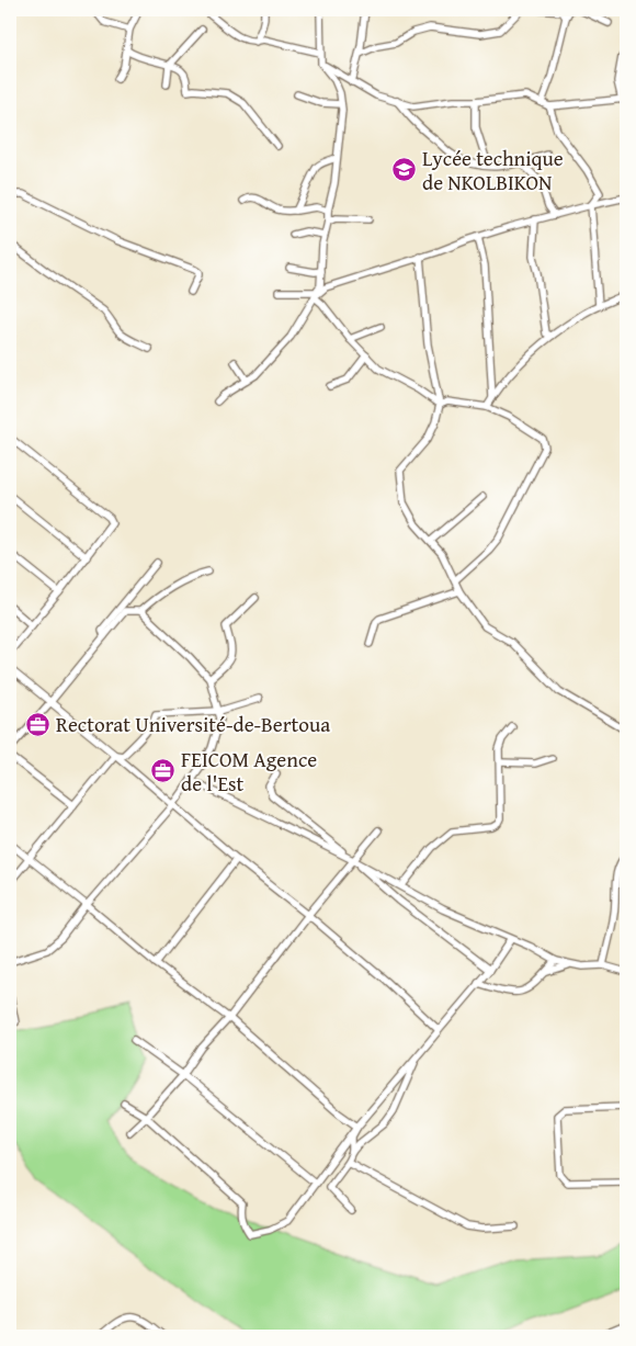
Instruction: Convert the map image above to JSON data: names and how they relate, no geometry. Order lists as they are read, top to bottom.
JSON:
{
  "places": {
    "school or university": ["Lycée technique de NKOLBIKON"],
    "office": ["Rectorat Université-de-Bertoua", "FEICOM Agence de l'Est"]
  }
}
